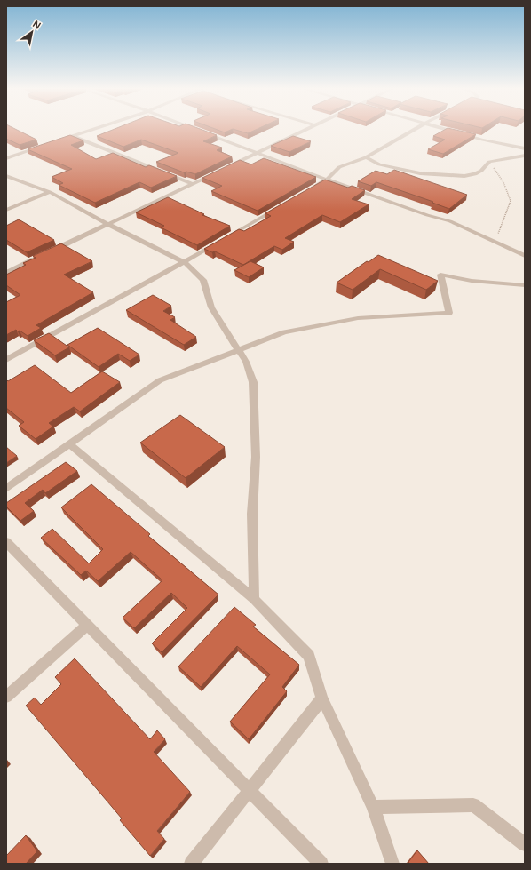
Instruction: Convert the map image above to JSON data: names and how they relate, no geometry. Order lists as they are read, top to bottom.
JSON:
{
  "north": "top right"
}
